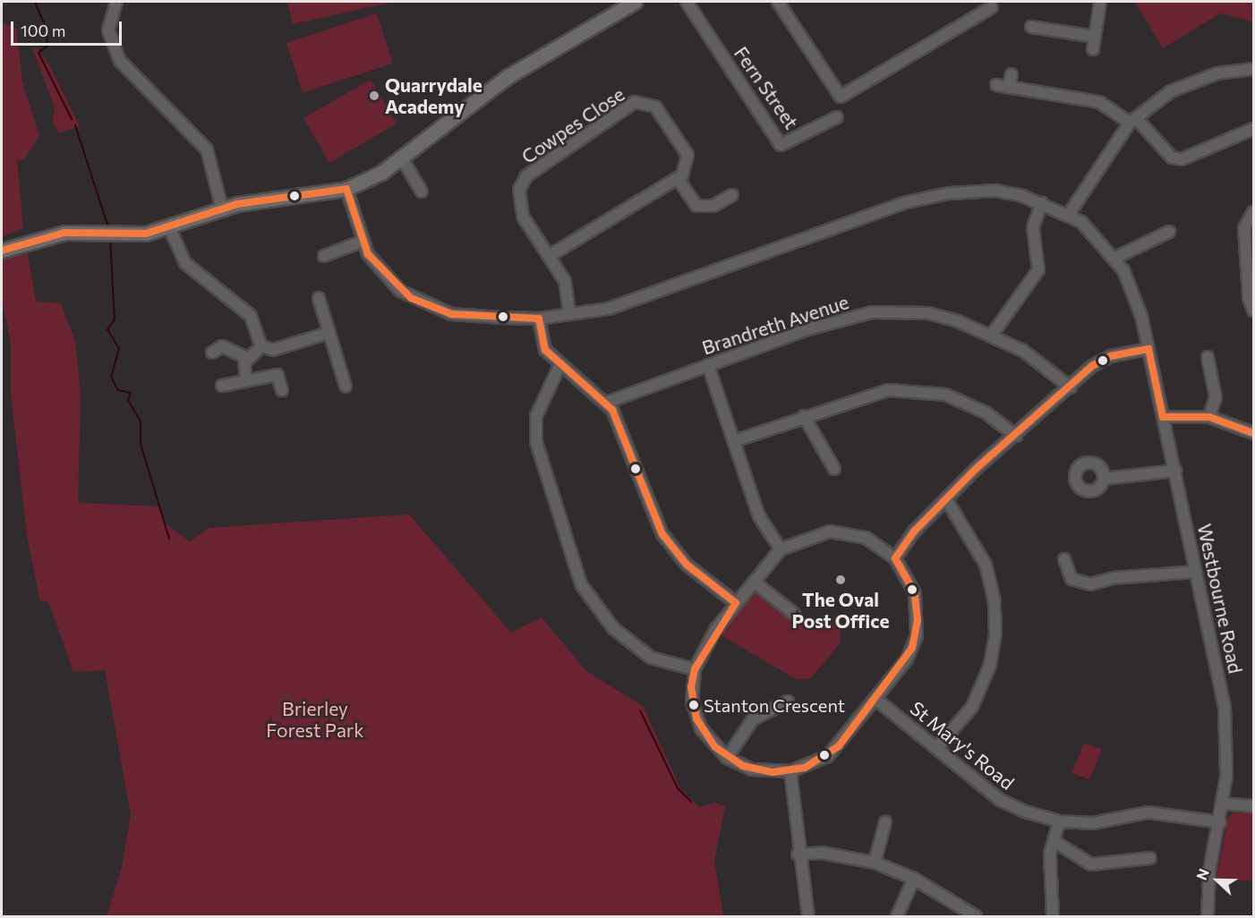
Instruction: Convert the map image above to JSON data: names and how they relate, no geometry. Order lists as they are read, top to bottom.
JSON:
{
  "streets": {
    "street": [
      "Fern Street",
      "Cowpes Close",
      "Brandreth Avenue",
      "Westbourne Road",
      "St Mary's Road"
    ]
  },
  "crossings": [
    ["Westbourne Road", "St Mary's Road"]
  ],
  "parks": ["Brierley Forest Park"],
  "places": ["Quarrydale Academy", "The Oval Post Office", "Stanton Crescent"],
  "scale_bar": "100 m",
  "north": "left"
}
